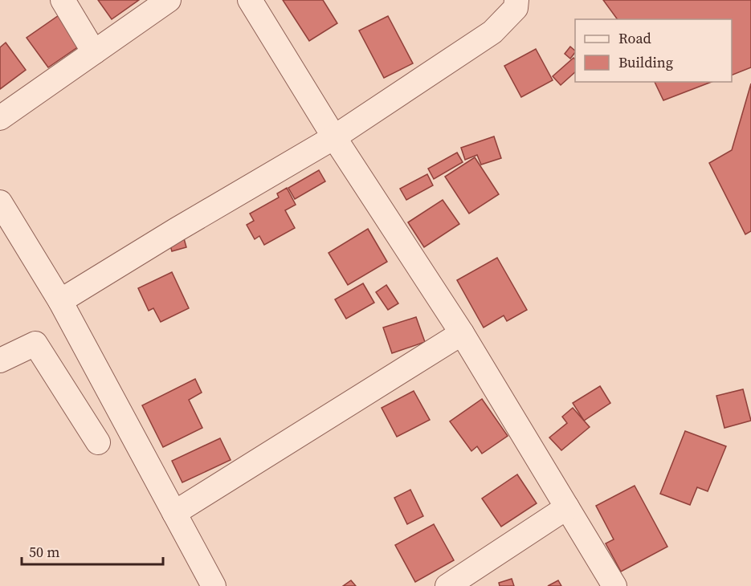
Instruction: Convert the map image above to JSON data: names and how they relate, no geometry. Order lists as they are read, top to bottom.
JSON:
{
  "legend": ["Road", "Building"],
  "scale_bar": "50 m"
}
